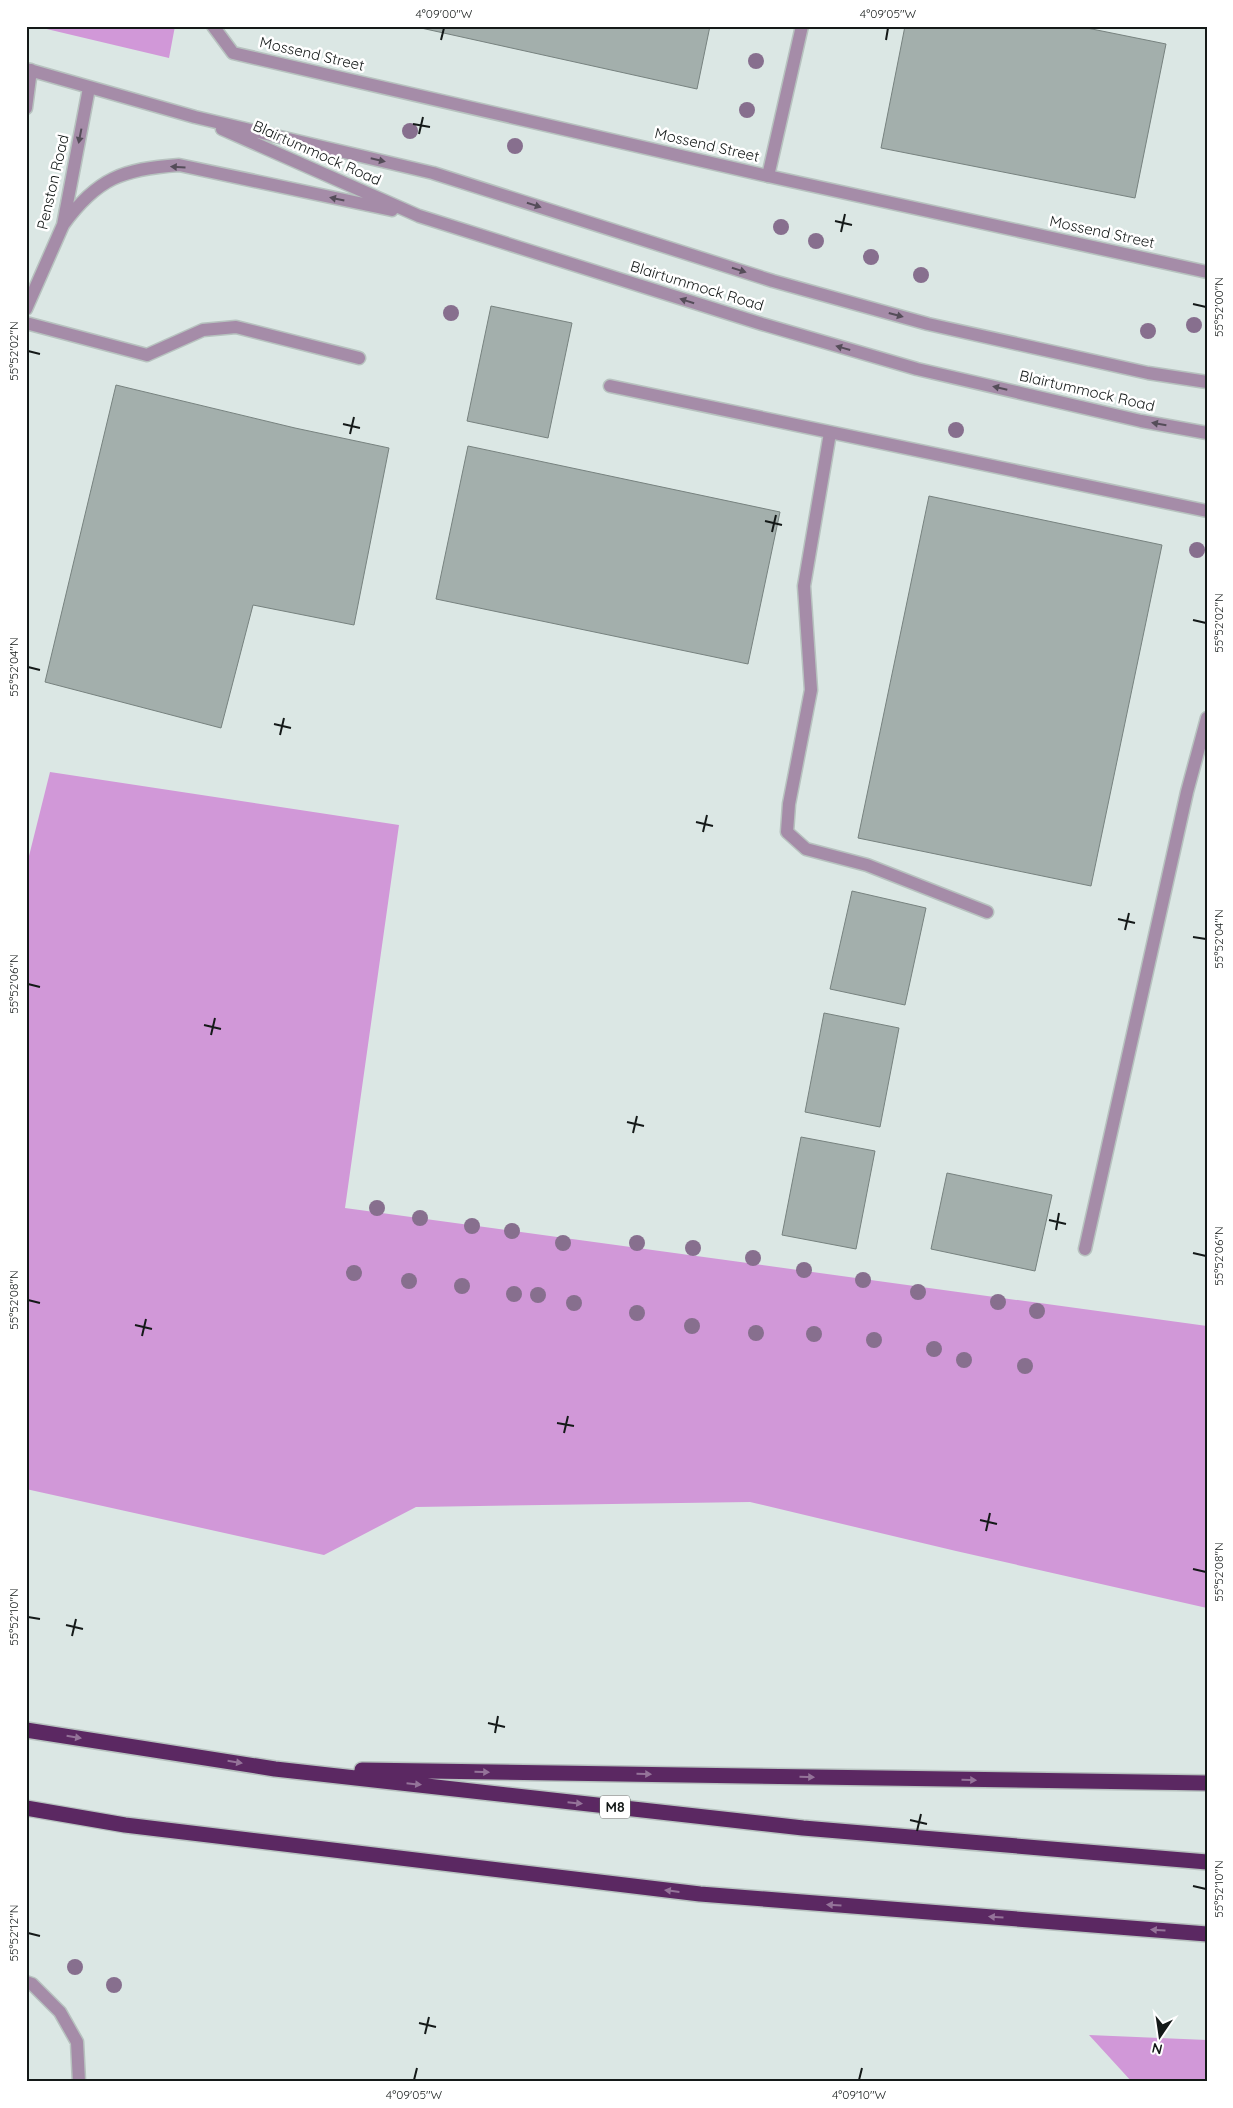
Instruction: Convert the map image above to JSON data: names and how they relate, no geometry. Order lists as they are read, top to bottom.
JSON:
{
  "streets": {
    "highway": ["M8"],
    "street": ["Mossend Street", "Blairtummock Road", "Penston Road"]
  },
  "crossings": [
    ["Blairtummock Road", "Penston Road"]
  ],
  "one_way": ["Penston Road"],
  "north": "bottom",
  "coordinates": [
    "4°09'00\"W",
    "4°09'05\"W",
    "55°52'00\"N",
    "55°52'02\"N",
    "55°52'04\"N",
    "55°52'06\"N",
    "55°52'08\"N",
    "55°52'10\"N",
    "55°52'12\"N",
    "4°09'10\"W"
  ]
}
